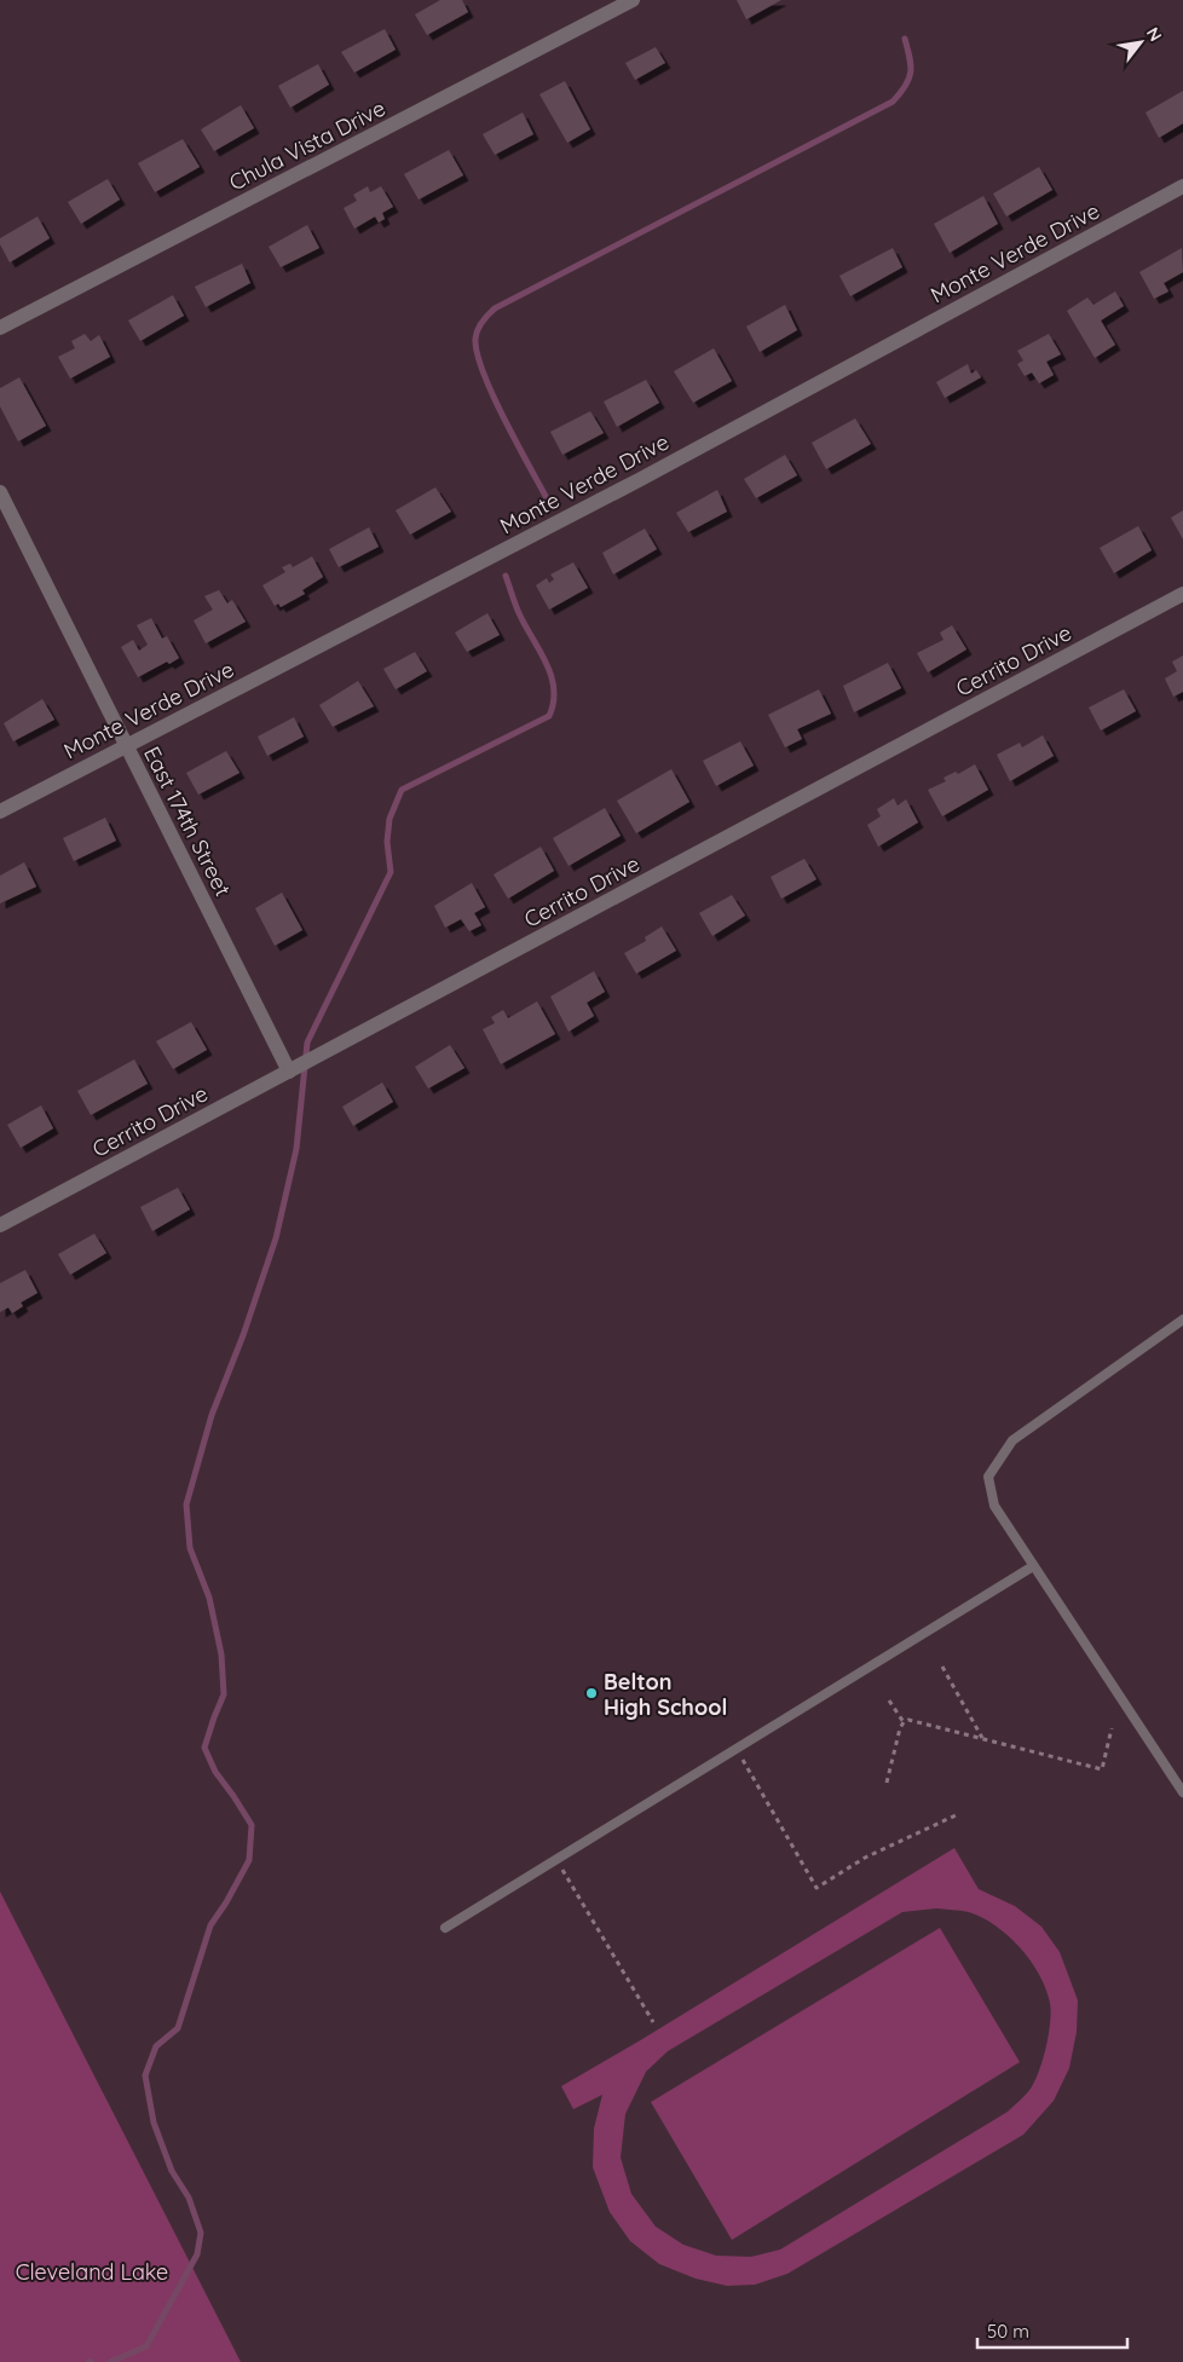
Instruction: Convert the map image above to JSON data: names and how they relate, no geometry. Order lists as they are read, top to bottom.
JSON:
{
  "streets": {
    "street": [
      "Chula Vista Drive",
      "Monte Verde Drive",
      "Cerrito Drive",
      "East 174th Street"
    ]
  },
  "crossings": [
    ["Monte Verde Drive", "East 174th Street"],
    ["Cerrito Drive", "East 174th Street"]
  ],
  "parks": ["Cleveland Lake"],
  "places": ["Belton High School"],
  "scale_bar": "50 m",
  "north": "top right"
}
